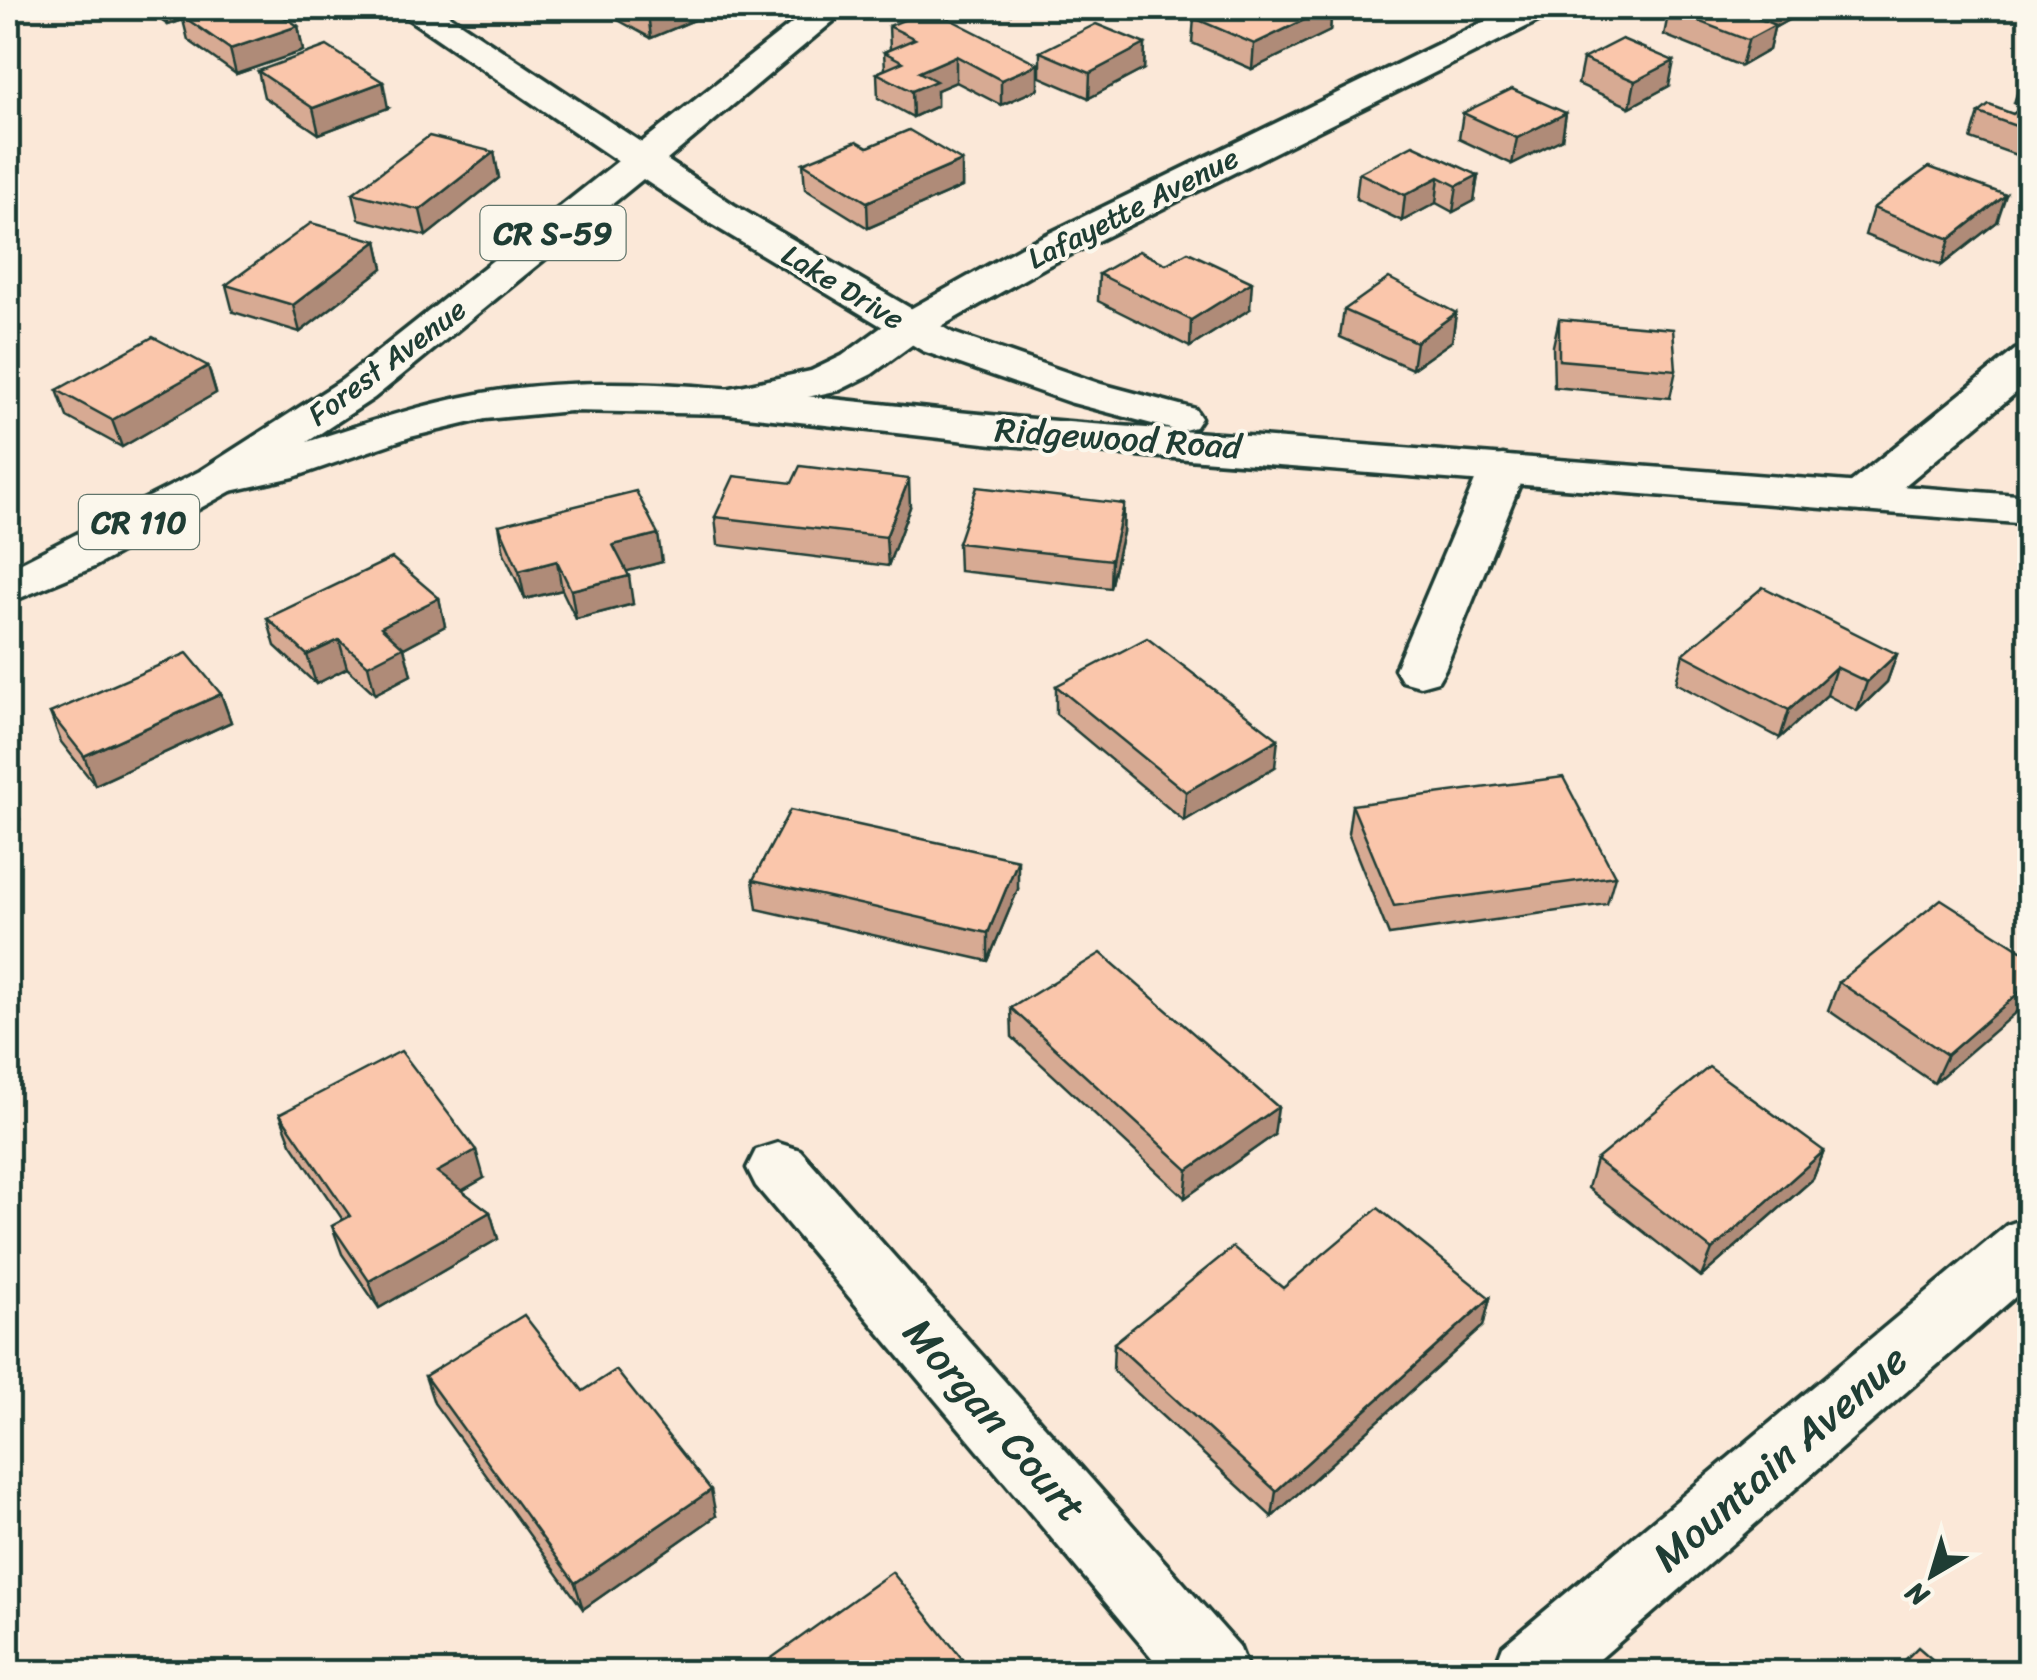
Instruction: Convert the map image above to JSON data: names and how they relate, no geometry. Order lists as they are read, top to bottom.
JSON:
{
  "streets": {
    "main road": [
      "Lafayette Avenue",
      "CR S-59",
      "Lake Drive",
      "Forest Avenue",
      "Ridgewood Road",
      "CR 110",
      "Morgan Court",
      "Mountain Avenue"
    ]
  },
  "crossings": [
    ["Lafayette Avenue", "Lake Drive"],
    ["Lafayette Avenue", "Ridgewood Road"],
    ["Lake Drive", "Forest Avenue"],
    ["Lake Drive", "Ridgewood Road"],
    ["Forest Avenue", "CR 110"],
    ["Ridgewood Road", "CR 110"]
  ],
  "north": "bottom left"
}
